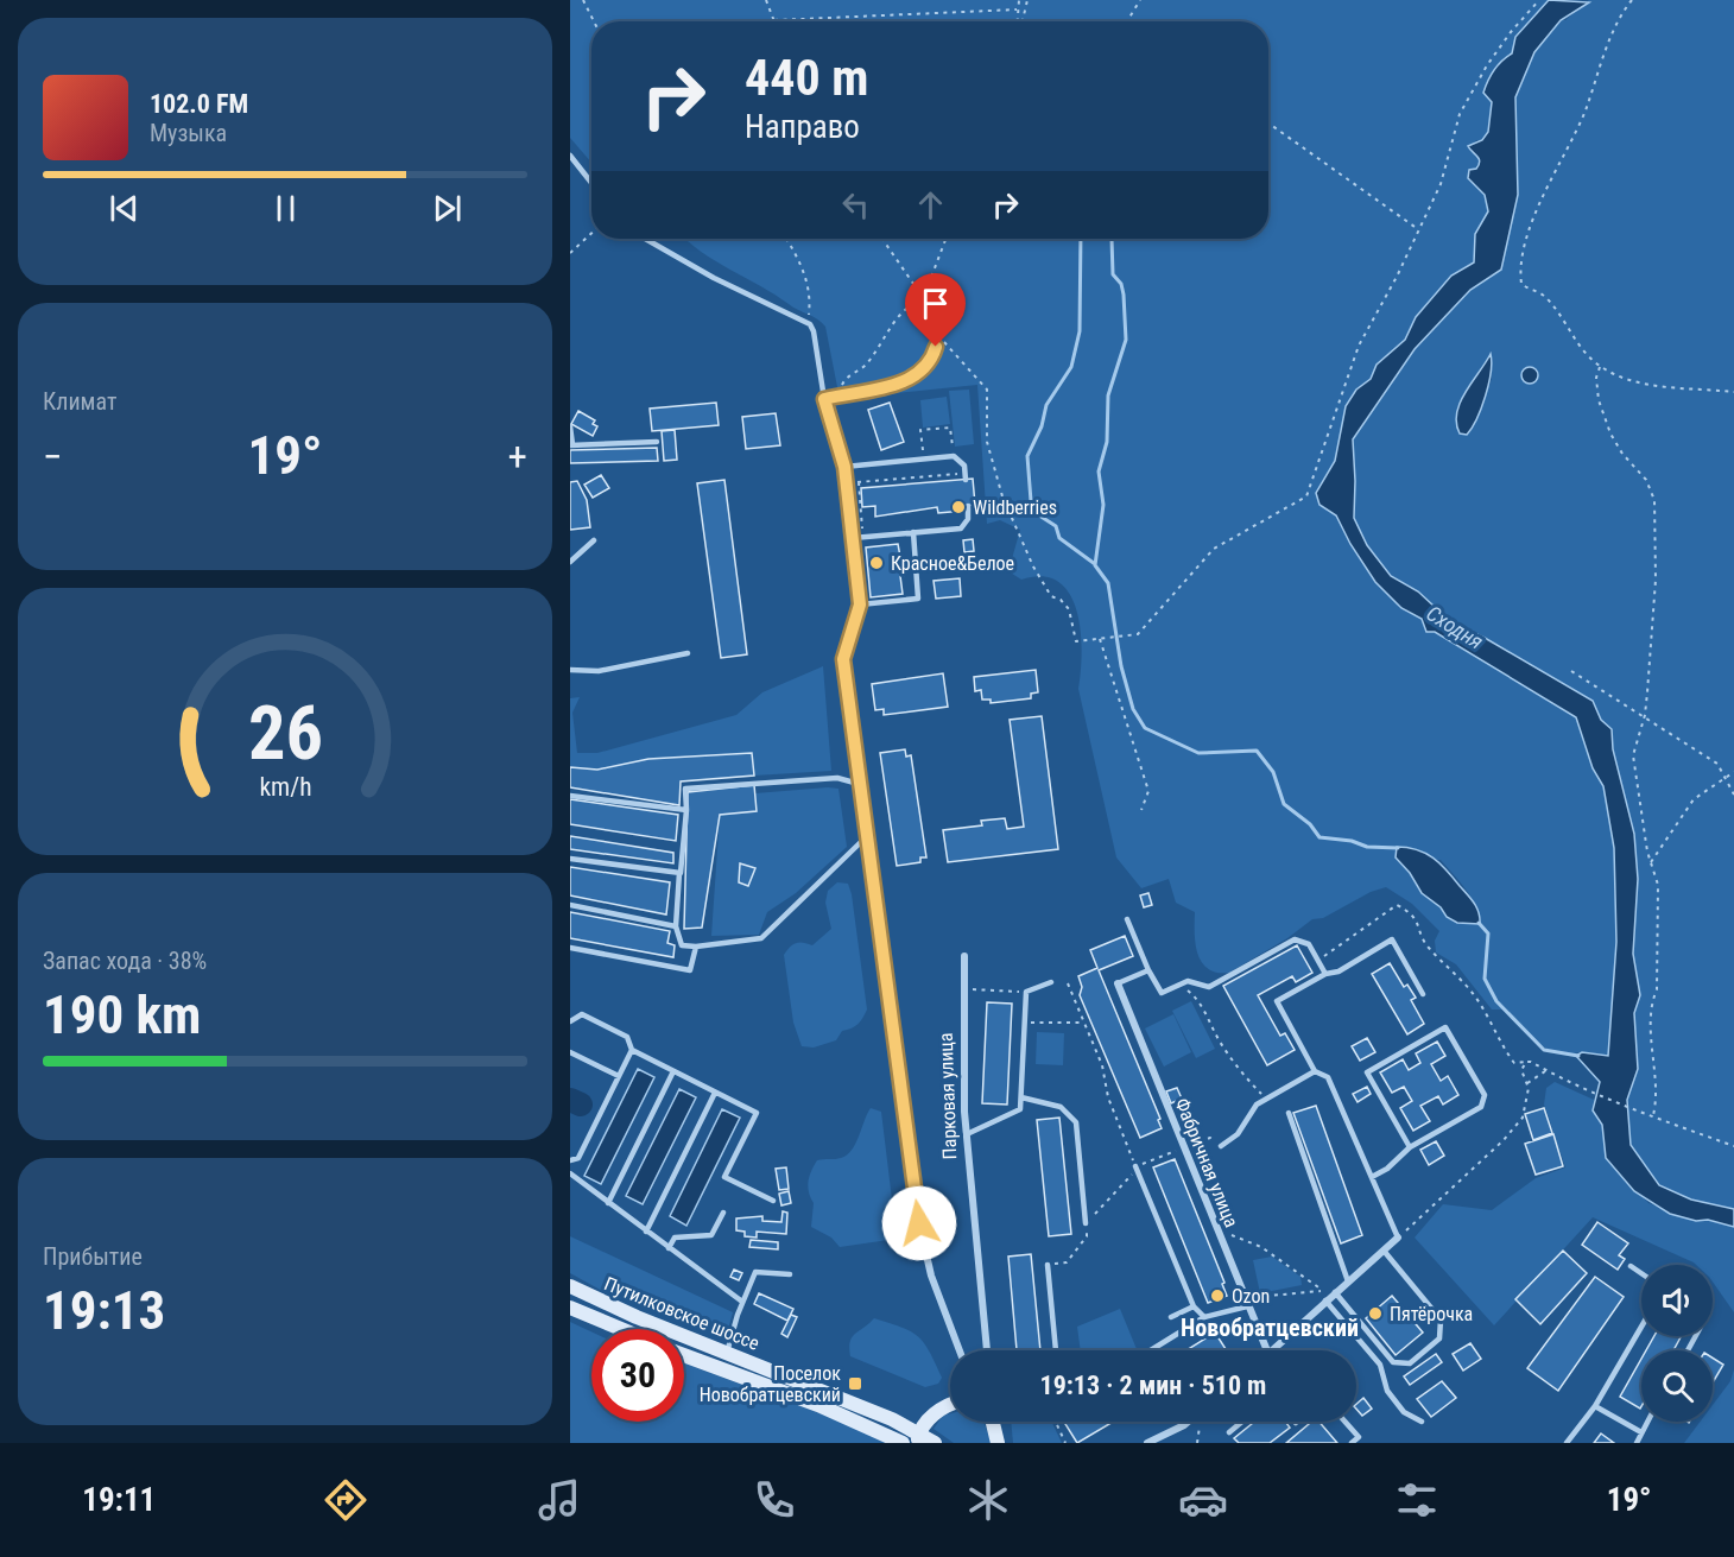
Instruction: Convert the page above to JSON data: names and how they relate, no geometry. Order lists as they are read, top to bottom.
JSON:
{
  "streets": {
    "main road": ["Путилковское шоссе"],
    "street": ["Парковая улица", "Фабричная улица"]
  },
  "districts": ["Новобратцевский"],
  "water": ["Сходня"],
  "places": {
    "other": [
      "Wildberries",
      "Красное&Белое",
      "Ozon",
      "Пятёрочка"
    ],
    "transit": ["Поселок Новобратцевский"]
  },
  "page": {
    "turn": ["440 m", "Направо"],
    "song": ["102.0 FM", "Музыка"],
    "tile": [
      "Климат",
      ["Запас хода · 38%", "190 km"],
      ["Прибытие", "19:13"]
    ],
    "heat": ["−", "19°", "+"],
    "limit": "30",
    "trip": "19:13 · 2 мин · 510 m",
    "tabs": ["19:11", "19°"],
    "gauge": ["26", "km/h"]
  }
}
